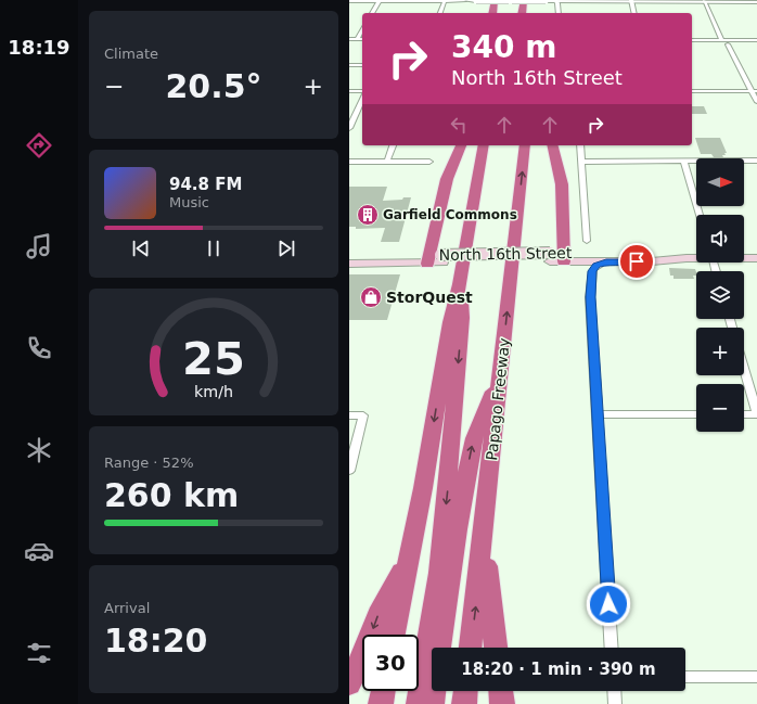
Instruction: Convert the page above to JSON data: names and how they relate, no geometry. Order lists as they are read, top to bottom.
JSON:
{
  "streets": {
    "highway": ["Papago Freeway"],
    "main road": ["North 16th Street"]
  },
  "places": {
    "building": ["Garfield Commons"],
    "shop": ["StorQuest"]
  },
  "north": "right",
  "page": {
    "tabs": "18:19",
    "tile": [
      "Climate",
      ["Range · 52%", "260 km"],
      ["Arrival", "18:20"]
    ],
    "turn": ["340 m", "North 16th Street"],
    "heat": ["−", "20.5°", "+"],
    "map_buttons": ["+", "−"],
    "song": ["94.8 FM", "Music"],
    "limit": "30",
    "trip": "18:20 · 1 min · 390 m",
    "gauge": ["25", "km/h"]
  }
}
